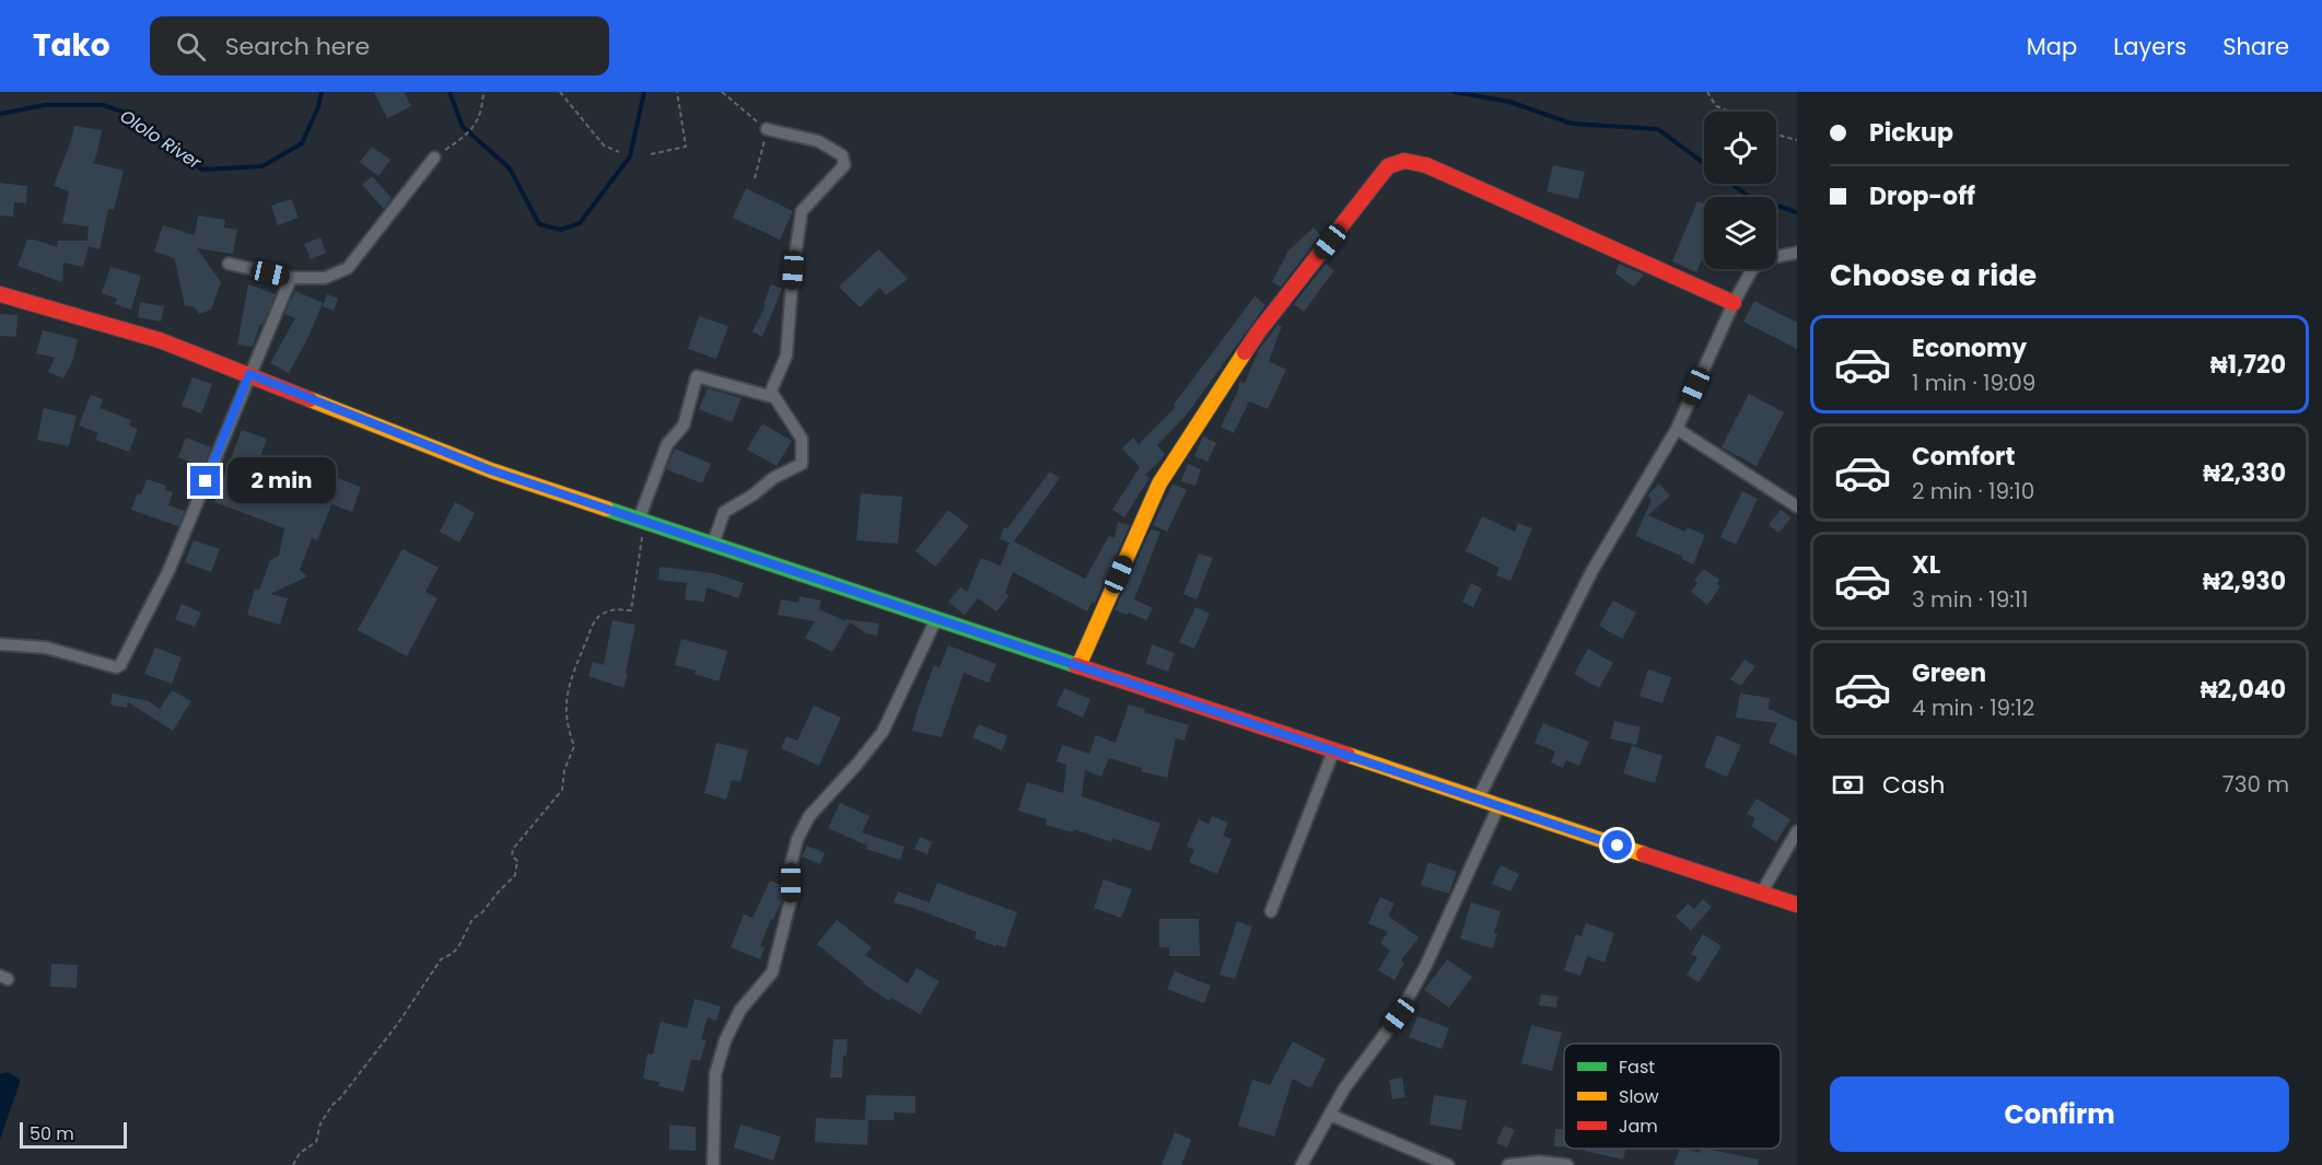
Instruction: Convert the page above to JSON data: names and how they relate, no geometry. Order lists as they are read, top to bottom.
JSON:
{
  "water": ["Ololo River"],
  "legend": ["Fast", "Slow", "Jam"],
  "scale_bar": "50 m",
  "page": {
    "header": "Tako",
    "search": "Search here",
    "nav": ["Map", "Layers", "Share"],
    "banner": ["Pickup", "Drop-off"],
    "heading": "Choose a ride",
    "list": [
      {
        "name": "Economy",
        "note": "1 min · 19:09",
        "value": "₦1,720"
      },
      {
        "name": "Comfort",
        "note": "2 min · 19:10",
        "value": "₦2,330"
      },
      {
        "name": "XL",
        "note": "3 min · 19:11",
        "value": "₦2,930"
      },
      {
        "name": "Green",
        "note": "4 min · 19:12",
        "value": "₦2,040"
      }
    ],
    "bubble": "2 min",
    "pay": ["Cash", "730 m"],
    "buttons": "Confirm",
    "scale": "50 m"
  }
}
